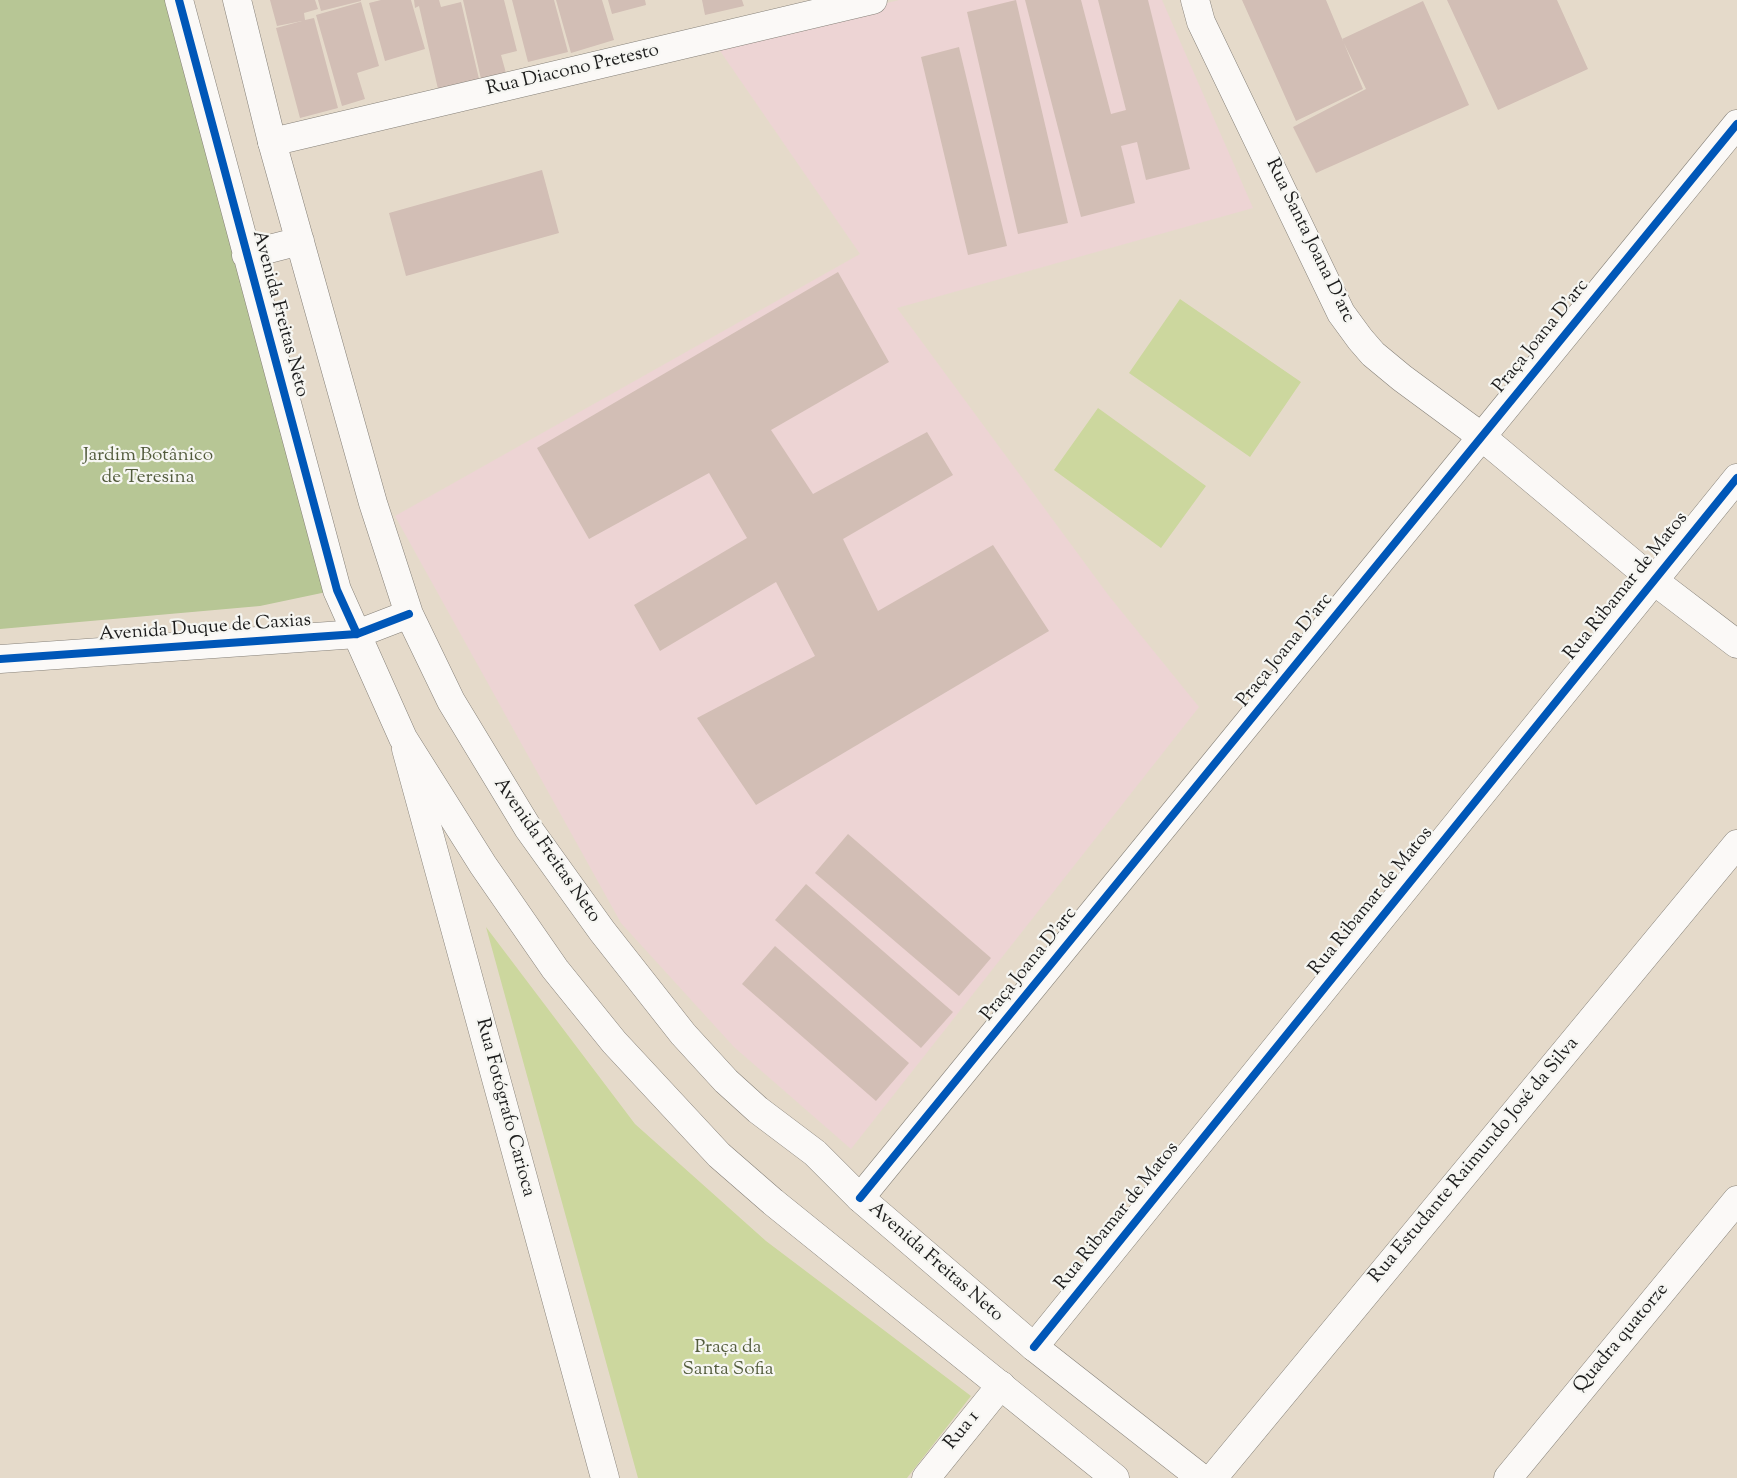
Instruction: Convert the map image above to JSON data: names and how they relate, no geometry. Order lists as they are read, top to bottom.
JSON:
{
  "streets": {
    "street": [
      "Rua Diacono Pretesto",
      "Rua Santa Joana D'arc",
      "Avenida Freitas Neto",
      "Praça Joana D'arc",
      "Rua Ribamar de Matos",
      "Avenida Duque de Caxias",
      "Rua Fotógrafo Carioca",
      "Rua Estudante Raimundo José da Silva",
      "Quadra quatorze",
      "Rua 1"
    ]
  },
  "crossings": [
    ["Rua Diacono Pretesto", "Avenida Freitas Neto"],
    ["Rua Santa Joana D'arc", "Praça Joana D'arc"],
    ["Rua Santa Joana D'arc", "Rua Ribamar de Matos"],
    ["Avenida Freitas Neto", "Praça Joana D'arc"],
    ["Avenida Freitas Neto", "Rua Ribamar de Matos"],
    ["Avenida Freitas Neto", "Avenida Duque de Caxias"],
    ["Avenida Freitas Neto", "Rua Fotógrafo Carioca"],
    ["Avenida Freitas Neto", "Rua 1"]
  ],
  "parks": ["Jardim Botânico de Teresina", "Praça da Santa Sofia"]
}
